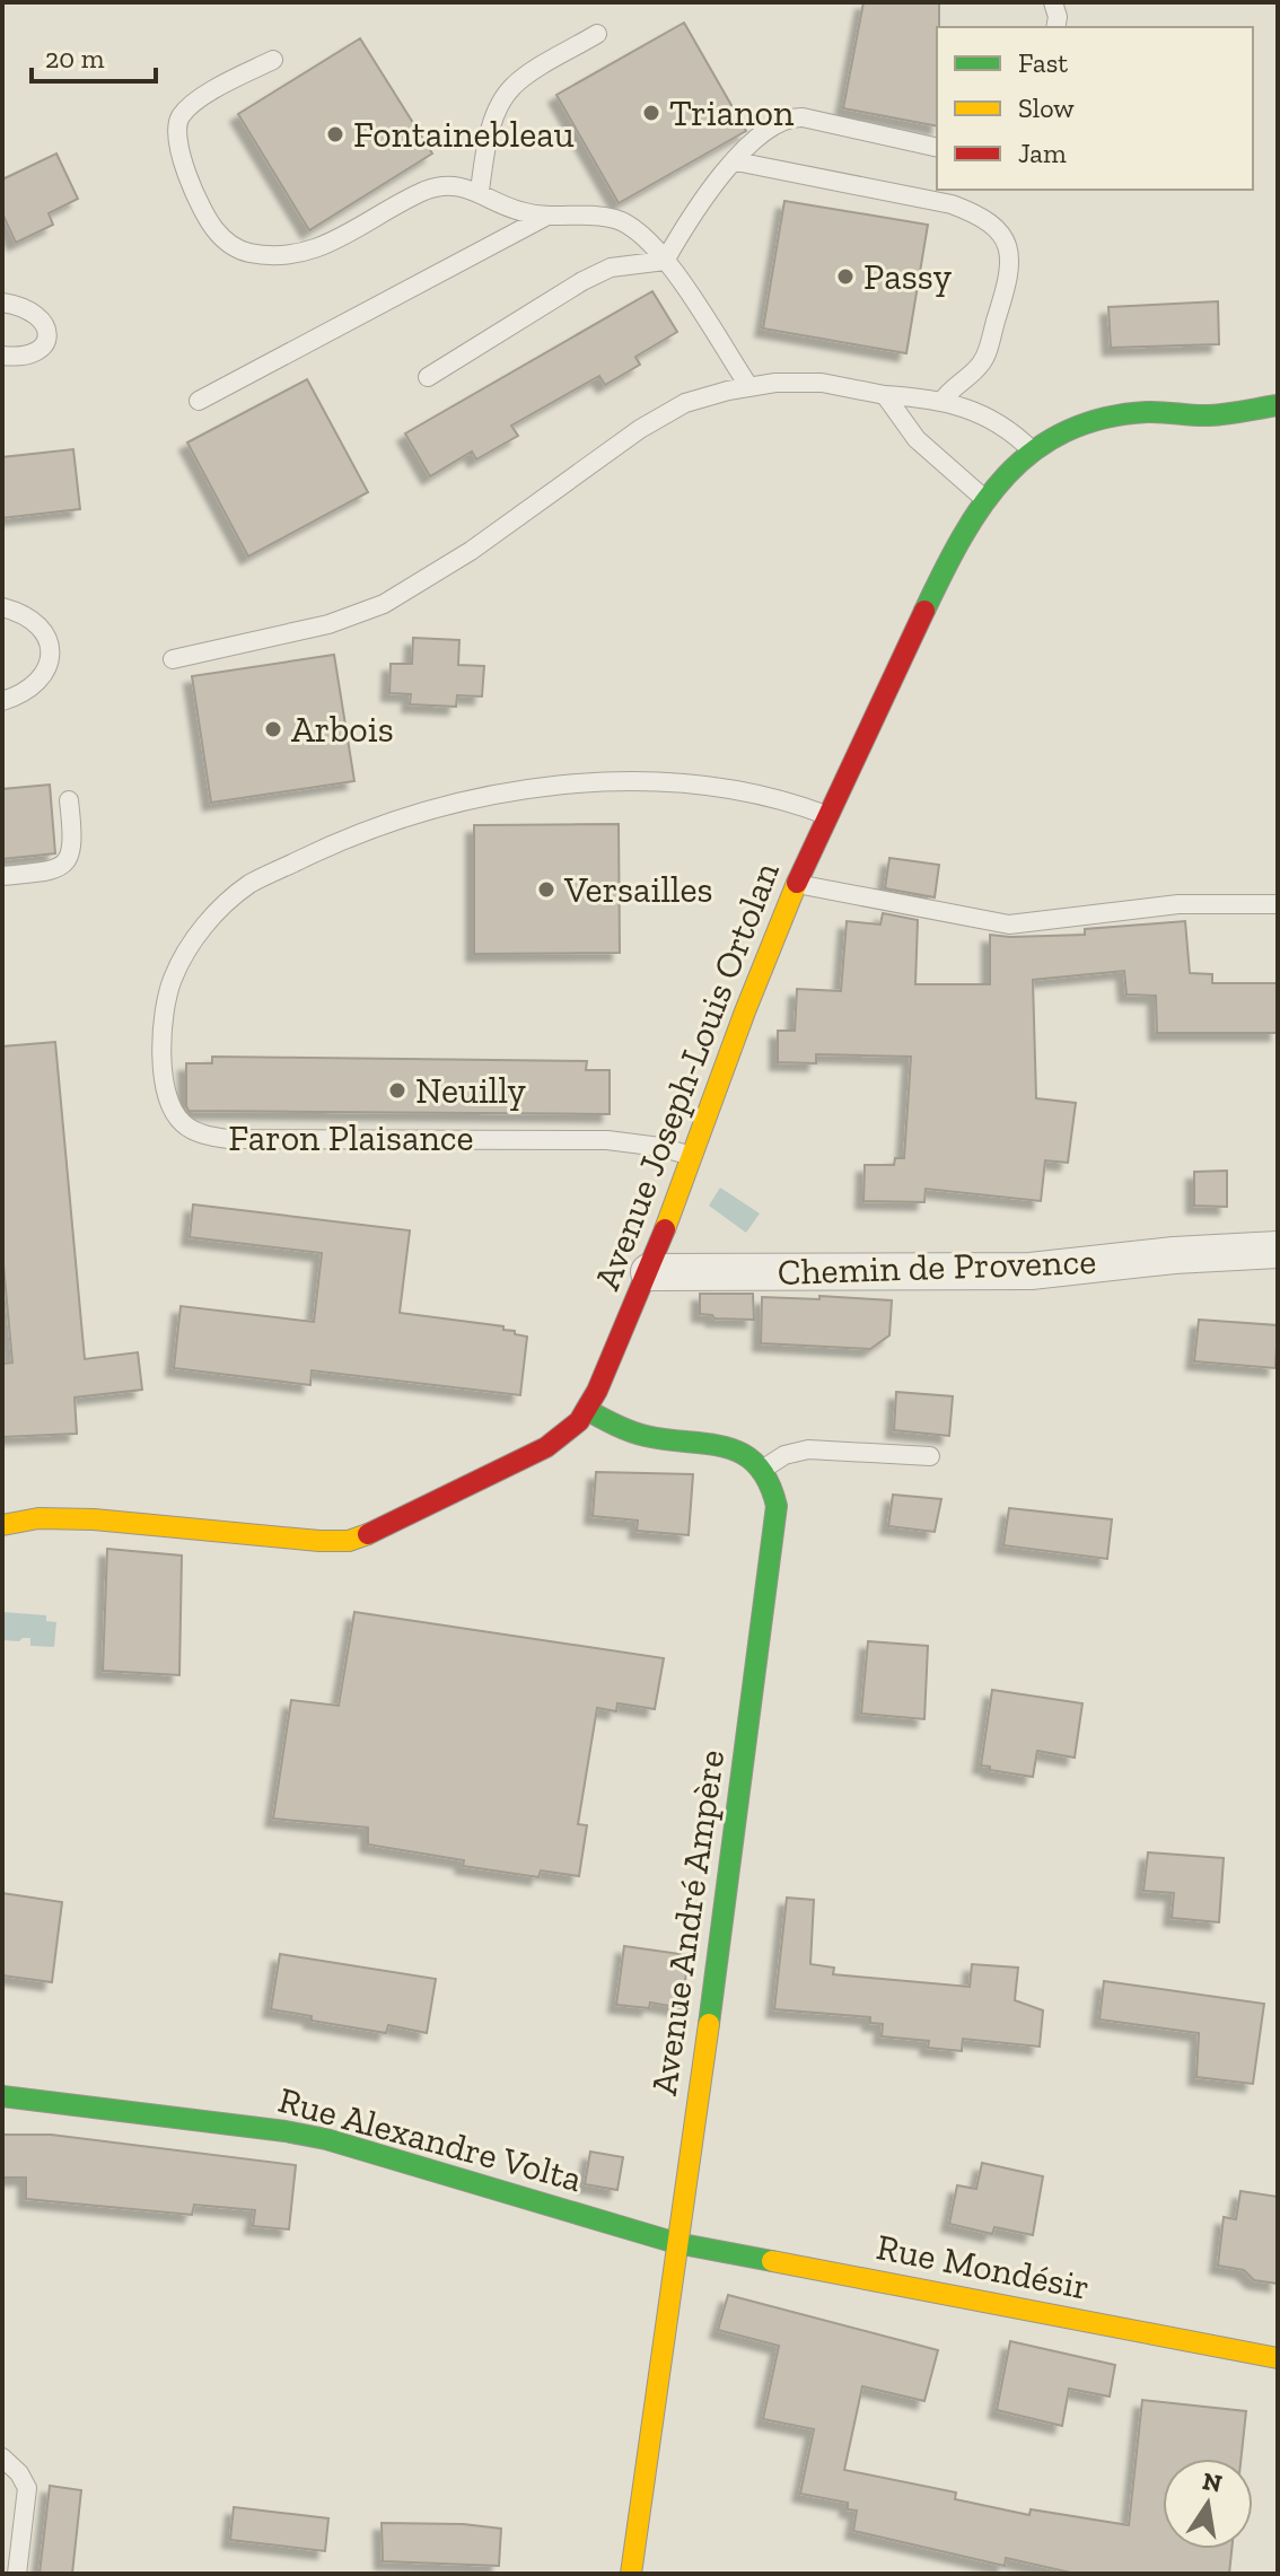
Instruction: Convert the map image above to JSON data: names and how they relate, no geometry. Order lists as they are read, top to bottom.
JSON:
{
  "streets": {
    "street": [
      "Avenue Joseph-Louis Ortolan",
      "Chemin de Provence",
      "Avenue André Ampère",
      "Rue Alexandre Volta",
      "Rue Mondésir"
    ],
    "lane": ["Faron Plaisance"]
  },
  "crossings": [
    ["Avenue Joseph-Louis Ortolan", "Faron Plaisance"],
    ["Avenue Joseph-Louis Ortolan", "Chemin de Provence"],
    ["Avenue André Ampère", "Rue Alexandre Volta"],
    ["Avenue André Ampère", "Rue Mondésir"],
    ["Rue Alexandre Volta", "Rue Mondésir"]
  ],
  "places": [
    "Trianon",
    "Fontainebleau",
    "Passy",
    "Arbois",
    "Versailles",
    "Neuilly"
  ],
  "legend": ["Fast", "Slow", "Jam"],
  "scale_bar": "20 m",
  "north": "top"
}
